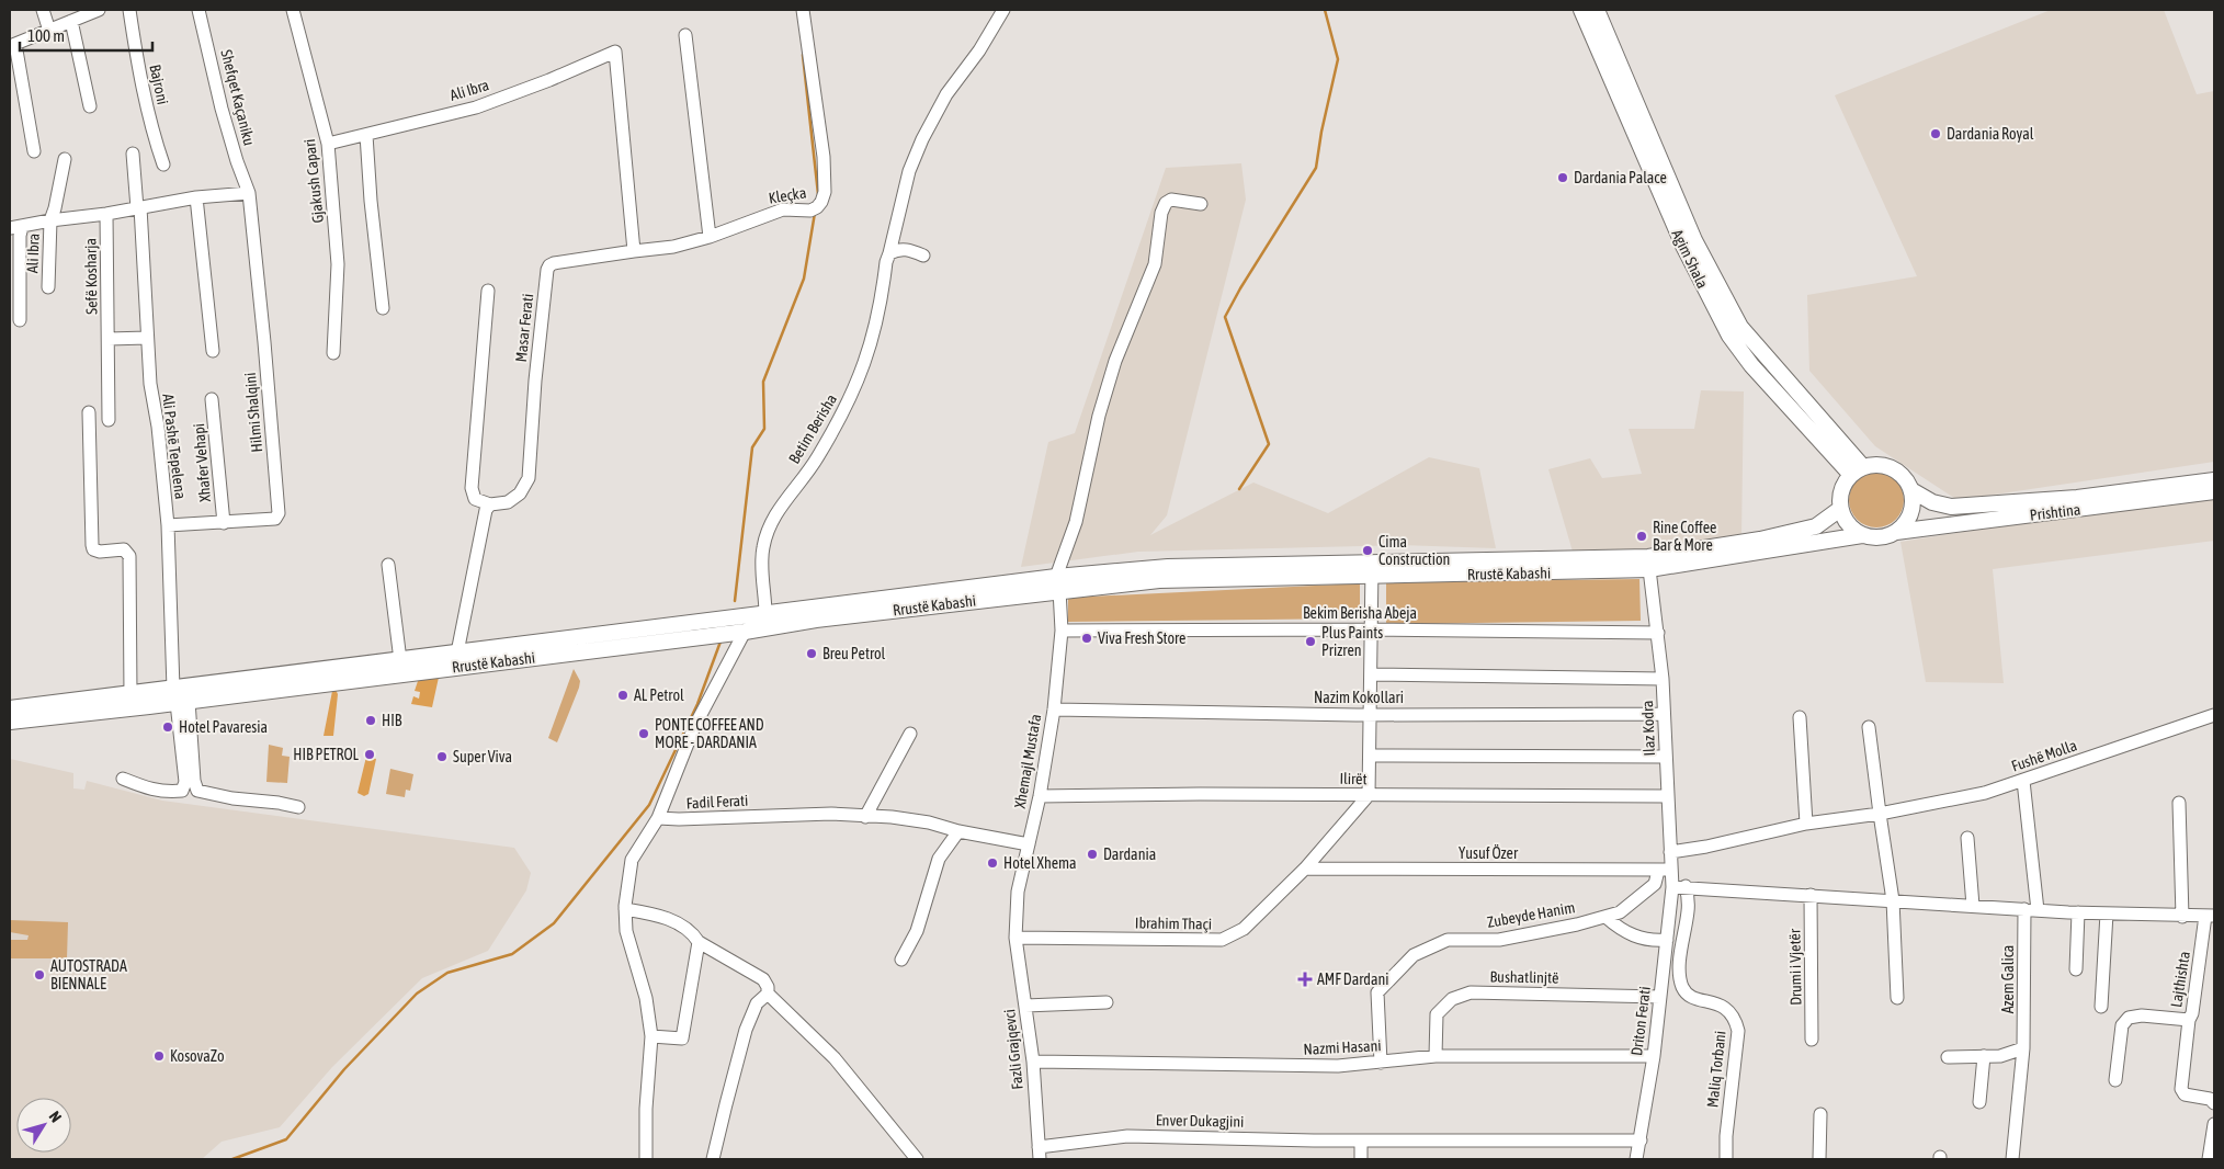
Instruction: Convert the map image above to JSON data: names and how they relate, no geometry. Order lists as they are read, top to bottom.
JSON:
{
  "streets": {
    "main road": ["Agim Shala", "Prishtina", "Rrustë Kabashi"],
    "street": [
      "Bajroni",
      "Ali Ibra",
      "Shefqet Kaçaniku",
      "Gjakush Capari",
      "Kleçka",
      "Sefë Kosharja",
      "Masar Ferati",
      "Hilmi Shalqini",
      "Betim Berisha",
      "Ali Pashë Tepelena",
      "Xhafer Vehapi",
      "Bekim Berisha Abeja",
      "Nazim Kokollari",
      "Ilaz Kodra",
      "Fushë Molla",
      "Xhemajl Mustafa",
      "Ilirët",
      "Fadil Ferati",
      "Yusuf Özer",
      "Zubeyde Hanim",
      "Ibrahim Thaçi",
      "Drumi i Vjetër",
      "Bushatlinjtë",
      "Azem Galica",
      "Lajthishta",
      "Driton Ferati",
      "Nazmi Hasani",
      "Fazli Grajqevci",
      "Maliq Torbani",
      "Enver Dukagjini"
    ]
  },
  "crossings": [
    ["Ali Ibra", "Shefqet Kaçaniku"],
    ["Ali Ibra", "Gjakush Capari"],
    ["Ali Ibra", "Kleçka"],
    ["Ali Ibra", "Sefë Kosharja"],
    ["Ali Ibra", "Masar Ferati"],
    ["Ali Ibra", "Hilmi Shalqini"],
    ["Ali Ibra", "Ali Pashë Tepelena"],
    ["Shefqet Kaçaniku", "Hilmi Shalqini"],
    ["Kleçka", "Masar Ferati"],
    ["Agim Shala", "Prishtina"],
    ["Agim Shala", "Rrustë Kabashi"],
    ["Hilmi Shalqini", "Ali Pashë Tepelena"],
    ["Hilmi Shalqini", "Xhafer Vehapi"],
    ["Betim Berisha", "Rrustë Kabashi"],
    ["Ali Pashë Tepelena", "Rrustë Kabashi"],
    ["Prishtina", "Rrustë Kabashi"],
    ["Rrustë Kabashi", "Ilaz Kodra"],
    ["Rrustë Kabashi", "Xhemajl Mustafa"],
    ["Bekim Berisha Abeja", "Ilaz Kodra"],
    ["Bekim Berisha Abeja", "Xhemajl Mustafa"],
    ["Nazim Kokollari", "Ilaz Kodra"],
    ["Nazim Kokollari", "Xhemajl Mustafa"],
    ["Ilaz Kodra", "Fushë Molla"],
    ["Ilaz Kodra", "Ilirët"],
    ["Ilaz Kodra", "Yusuf Özer"],
    ["Ilaz Kodra", "Zubeyde Hanim"],
    ["Ilaz Kodra", "Driton Ferati"],
    ["Ilaz Kodra", "Maliq Torbani"],
    ["Xhemajl Mustafa", "Ilirët"],
    ["Xhemajl Mustafa", "Fadil Ferati"],
    ["Xhemajl Mustafa", "Ibrahim Thaçi"],
    ["Xhemajl Mustafa", "Fazli Grajqevci"],
    ["Ilirët", "Ibrahim Thaçi"],
    ["Yusuf Özer", "Zubeyde Hanim"],
    ["Yusuf Özer", "Ibrahim Thaçi"],
    ["Zubeyde Hanim", "Nazmi Hasani"],
    ["Ibrahim Thaçi", "Fazli Grajqevci"],
    ["Bushatlinjtë", "Driton Ferati"],
    ["Bushatlinjtë", "Nazmi Hasani"],
    ["Driton Ferati", "Nazmi Hasani"],
    ["Driton Ferati", "Maliq Torbani"],
    ["Driton Ferati", "Enver Dukagjini"],
    ["Nazmi Hasani", "Fazli Grajqevci"],
    ["Fazli Grajqevci", "Enver Dukagjini"]
  ],
  "places": {
    "other": [
      "Dardania Royal",
      "Dardania Palace",
      "Rine Coffee Bar & More",
      "Cima Construction",
      "Viva Fresh Store",
      "Plus Paints Prizren",
      "Breu Petrol",
      "AL Petrol",
      "HIB",
      "Hotel Pavaresia",
      "PONTE COFFEE AND MORE - DARDANIA",
      "HIB PETROL",
      "Super Viva",
      "Dardania",
      "Hotel Xhema",
      "AUTOSTRADA BIENNALE",
      "KosovaZo"
    ],
    "health": ["AMF Dardani"]
  },
  "scale_bar": "100 m",
  "north": "top right"
}
